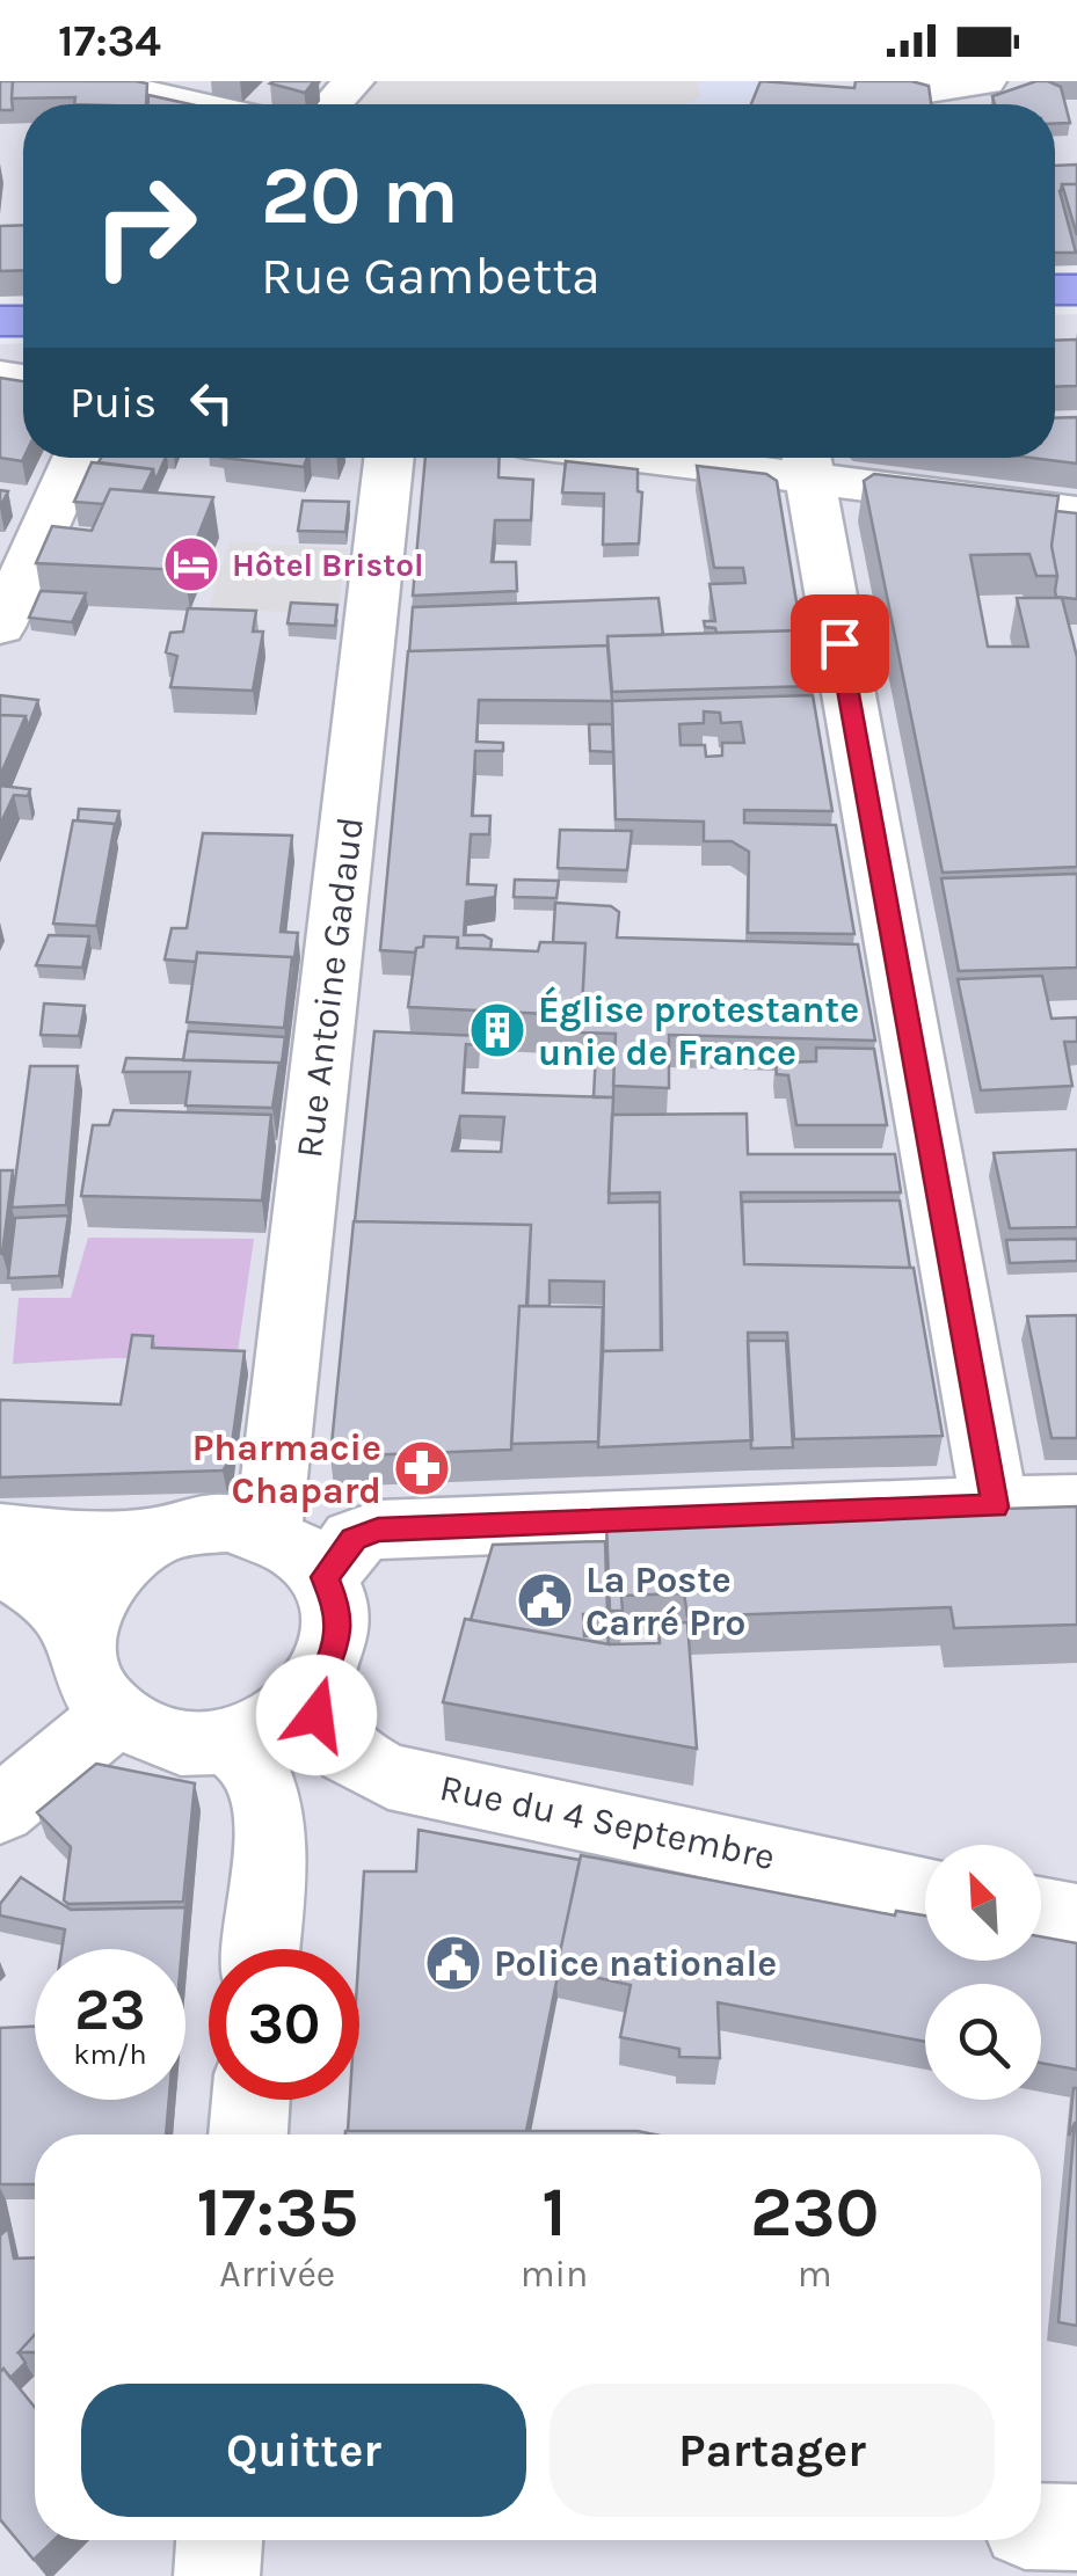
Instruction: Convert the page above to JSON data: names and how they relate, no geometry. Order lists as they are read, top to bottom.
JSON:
{
  "streets": {
    "street": ["Rue Antoine Gadaud", "Rue du 4 Septembre"]
  },
  "crossings": [
    ["Rue Antoine Gadaud", "Rue du 4 Septembre"]
  ],
  "places": {
    "hotel": ["Hôtel Bristol"],
    "building": ["Église protestante unie de France"],
    "pharmacy": ["Pharmacie Chapard"],
    "public building": ["La Poste Carré Pro", "Police nationale"]
  },
  "north": "top left",
  "page": {
    "status": "17:34",
    "turn": ["20 m", "Rue Gambetta"],
    "then": "Puis",
    "speed": "23 km/h",
    "limit": "30",
    "eta": [
      "17:35",
      "Arrivée",
      "1",
      "min",
      "230",
      "m"
    ],
    "buttons": ["Quitter", "Partager"]
  }
}
